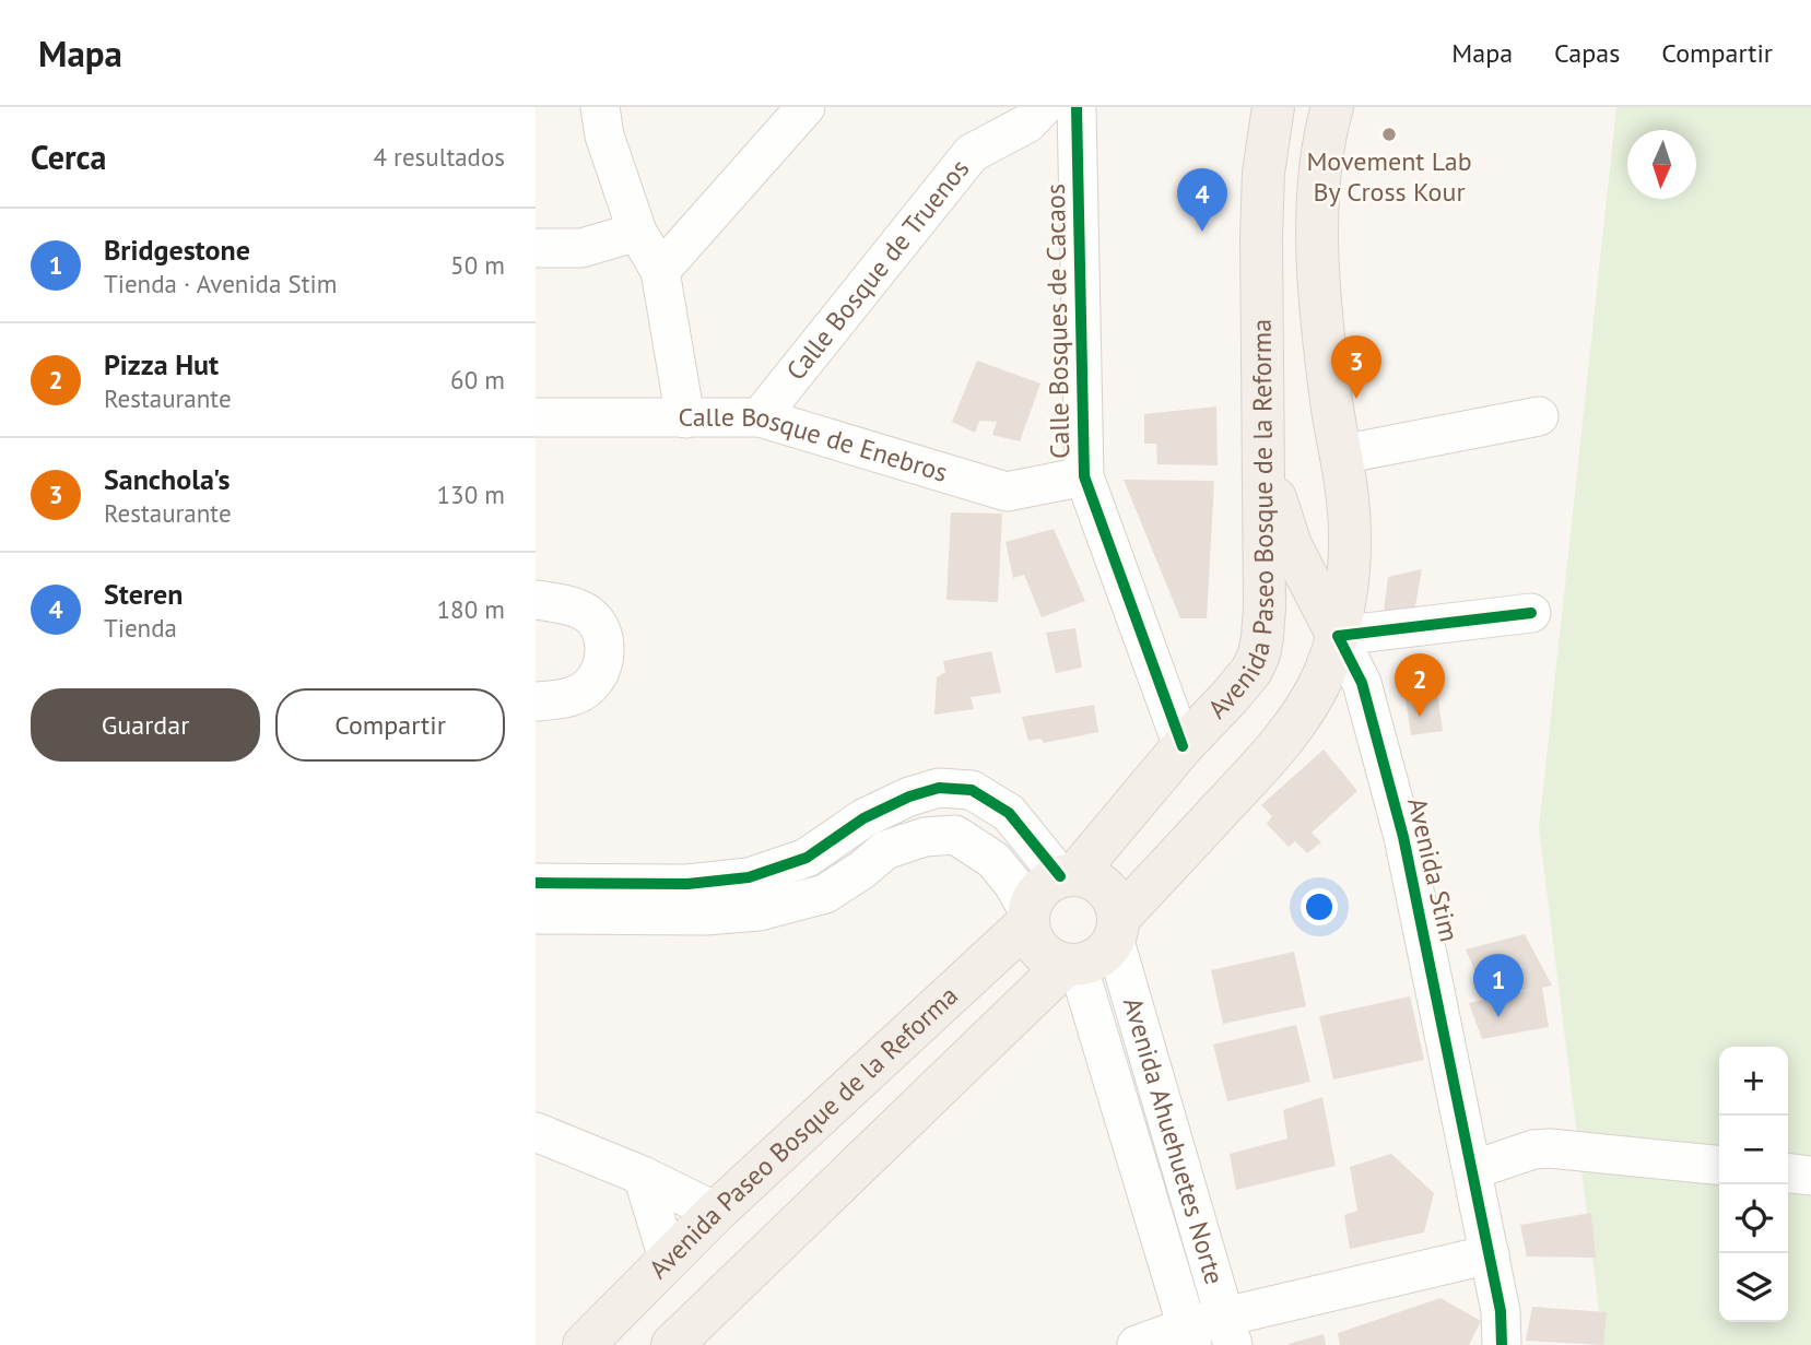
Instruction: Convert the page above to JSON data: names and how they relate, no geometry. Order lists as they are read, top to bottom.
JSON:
{
  "streets": {
    "main road": ["Avenida Paseo Bosque de la Reforma"],
    "street": [
      "Calle Bosque de Truenos",
      "Calle Bosques de Cacaos",
      "Calle Bosque de Enebros",
      "Avenida Stim",
      "Avenida Ahuehuetes Norte"
    ]
  },
  "crossings": [
    ["Calle Bosque de Truenos", "Calle Bosque de Enebros"],
    ["Calle Bosques de Cacaos", "Calle Bosque de Enebros"],
    ["Calle Bosques de Cacaos", "Avenida Paseo Bosque de la Reforma"],
    ["Avenida Paseo Bosque de la Reforma", "Avenida Ahuehuetes Norte"]
  ],
  "places": ["Movement Lab By Cross Kour"],
  "north": "bottom",
  "page": {
    "header": "Mapa",
    "nav": ["Mapa", "Capas", "Compartir"],
    "heading": ["Cerca", "4 resultados"],
    "pins": [
      "4",
      "3",
      "2",
      "1"
    ],
    "list": [
      {
        "mark": "1",
        "name": "Bridgestone",
        "note": "Tienda · Avenida Stim",
        "value": "50 m"
      },
      {
        "mark": "2",
        "name": "Pizza Hut",
        "note": "Restaurante",
        "value": "60 m"
      },
      {
        "mark": "3",
        "name": "Sanchola's",
        "note": "Restaurante",
        "value": "130 m"
      },
      {
        "mark": "4",
        "name": "Steren",
        "note": "Tienda",
        "value": "180 m"
      }
    ],
    "buttons": ["Guardar", "Compartir"],
    "map_buttons": ["+", "−"]
  }
}
